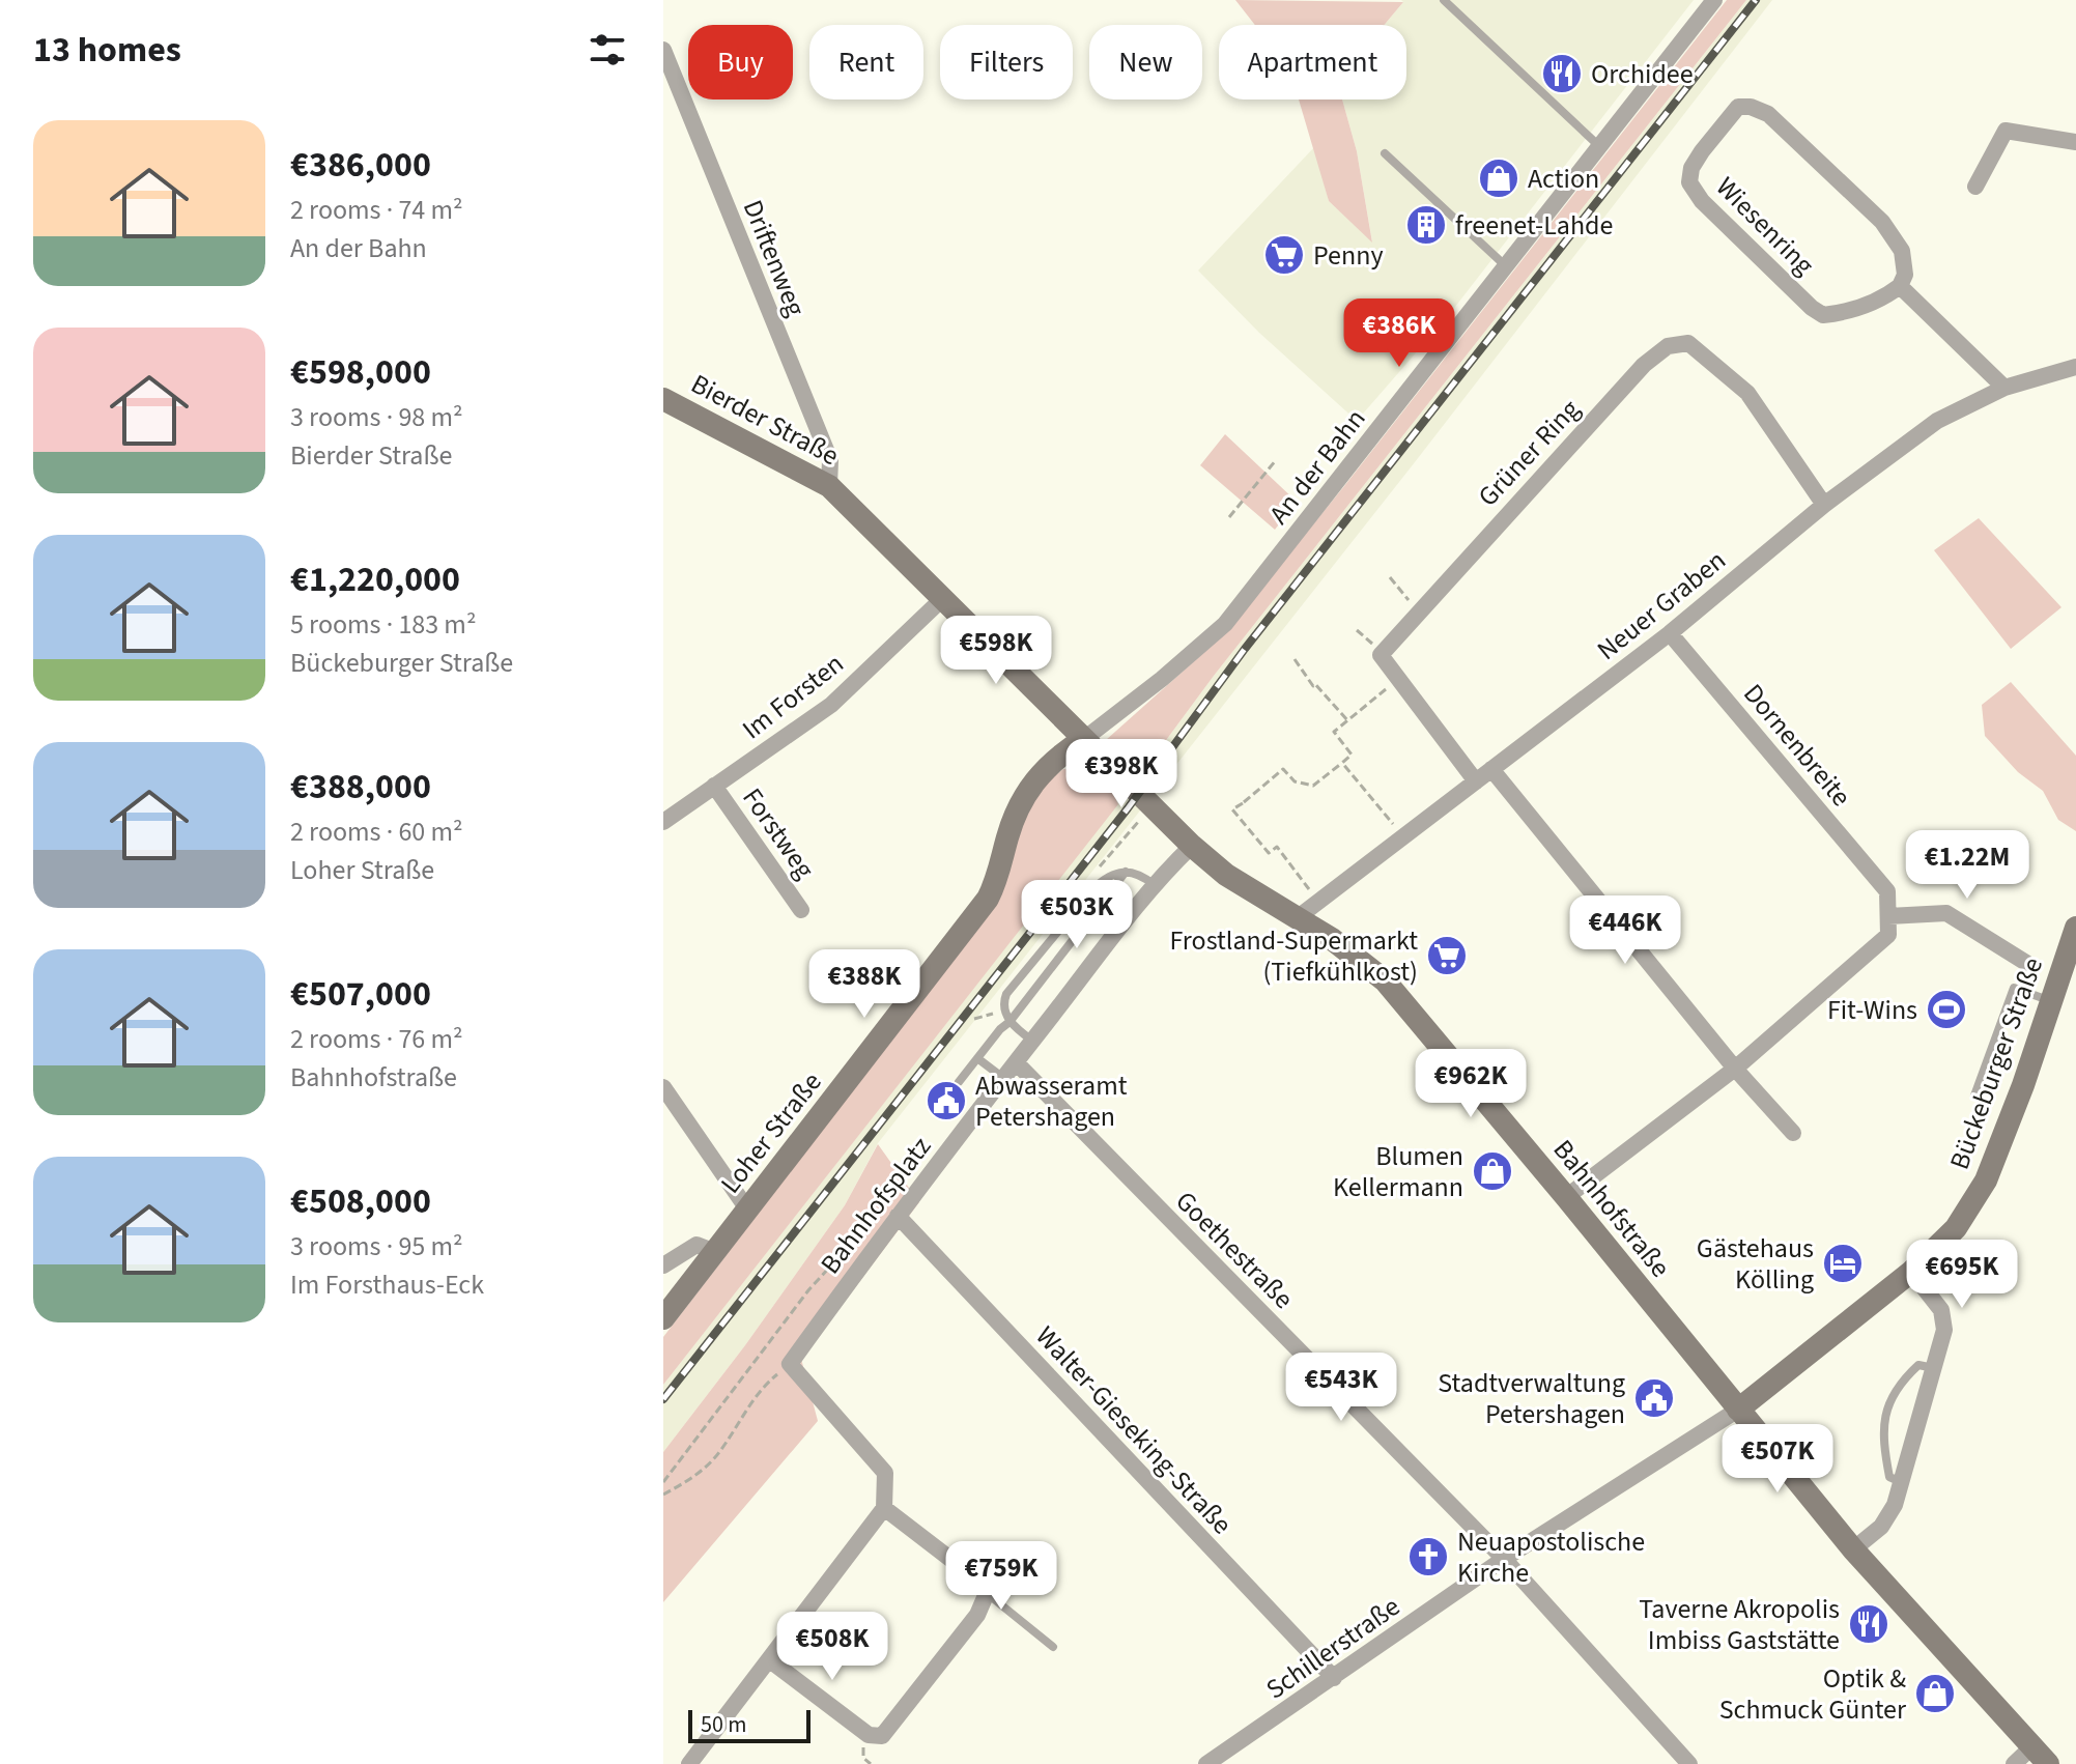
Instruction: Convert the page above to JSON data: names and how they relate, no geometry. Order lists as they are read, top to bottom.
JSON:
{
  "streets": {
    "street": [
      "Wiesenring",
      "Driftenweg",
      "Bierder Straße",
      "Grüner Ring",
      "An der Bahn",
      "Neuer Graben",
      "Im Forsten",
      "Dornenbreite",
      "Forstweg",
      "Bückeburger Straße",
      "Loher Straße",
      "Bahnhofsplatz",
      "Bahnhofstraße",
      "Goethestraße",
      "Walter-Gieseking-Straße",
      "Schillerstraße"
    ]
  },
  "crossings": [
    ["Driftenweg", "Bierder Straße"],
    ["Bierder Straße", "An der Bahn"],
    ["Bierder Straße", "Im Forsten"],
    ["Bierder Straße", "Loher Straße"],
    ["Bierder Straße", "Bahnhofstraße"],
    ["Grüner Ring", "Neuer Graben"],
    ["An der Bahn", "Loher Straße"],
    ["An der Bahn", "Bahnhofstraße"],
    ["Neuer Graben", "Dornenbreite"],
    ["Neuer Graben", "Bahnhofstraße"],
    ["Im Forsten", "Forstweg"],
    ["Dornenbreite", "Bückeburger Straße"],
    ["Bückeburger Straße", "Bahnhofstraße"],
    ["Bückeburger Straße", "Schillerstraße"],
    ["Loher Straße", "Bahnhofstraße"],
    ["Bahnhofsplatz", "Bahnhofstraße"],
    ["Bahnhofsplatz", "Goethestraße"],
    ["Bahnhofsplatz", "Walter-Gieseking-Straße"],
    ["Bahnhofstraße", "Schillerstraße"],
    ["Goethestraße", "Schillerstraße"],
    ["Walter-Gieseking-Straße", "Schillerstraße"]
  ],
  "places": {
    "restaurant": ["Orchidee", "Taverne Akropolis Imbiss Gaststätte"],
    "shop": ["Action", "Blumen Kellermann", "Optik & Schmuck Günter"],
    "building": ["freenet-Lahde"],
    "supermarket": ["Penny", "Frostland-Supermarkt (Tiefkühlkost)"],
    "sports": ["Fit-Wins"],
    "public building": ["Abwasseramt Petershagen", "Stadtverwaltung Petershagen"],
    "hotel": ["Gästehaus Kölling"],
    "church": ["Neuapostolische Kirche"]
  },
  "scale_bar": "50 m",
  "page": {
    "heading": "13 homes",
    "chip": [
      "Buy",
      "Rent",
      "Filters",
      "New",
      "Apartment"
    ],
    "list": [
      {
        "name": "€386,000",
        "note": "2 rooms · 74 m² · An der Bahn"
      },
      {
        "name": "€598,000",
        "note": "3 rooms · 98 m² · Bierder Straße"
      },
      {
        "name": "€1,220,000",
        "note": "5 rooms · 183 m² · Bückeburger Straße"
      },
      {
        "name": "€388,000",
        "note": "2 rooms · 60 m² · Loher Straße"
      },
      {
        "name": "€507,000",
        "note": "2 rooms · 76 m² · Bahnhofstraße"
      },
      {
        "name": "€508,000",
        "note": "3 rooms · 95 m² · Im Forsthaus-Eck"
      }
    ],
    "price": [
      "€386K",
      "€598K",
      "€398K",
      "€1.22M",
      "€503K",
      "€446K",
      "€388K",
      "€962K",
      "€695K",
      "€543K",
      "€507K",
      "€759K",
      "€508K"
    ],
    "scale": "50 m"
  }
}
